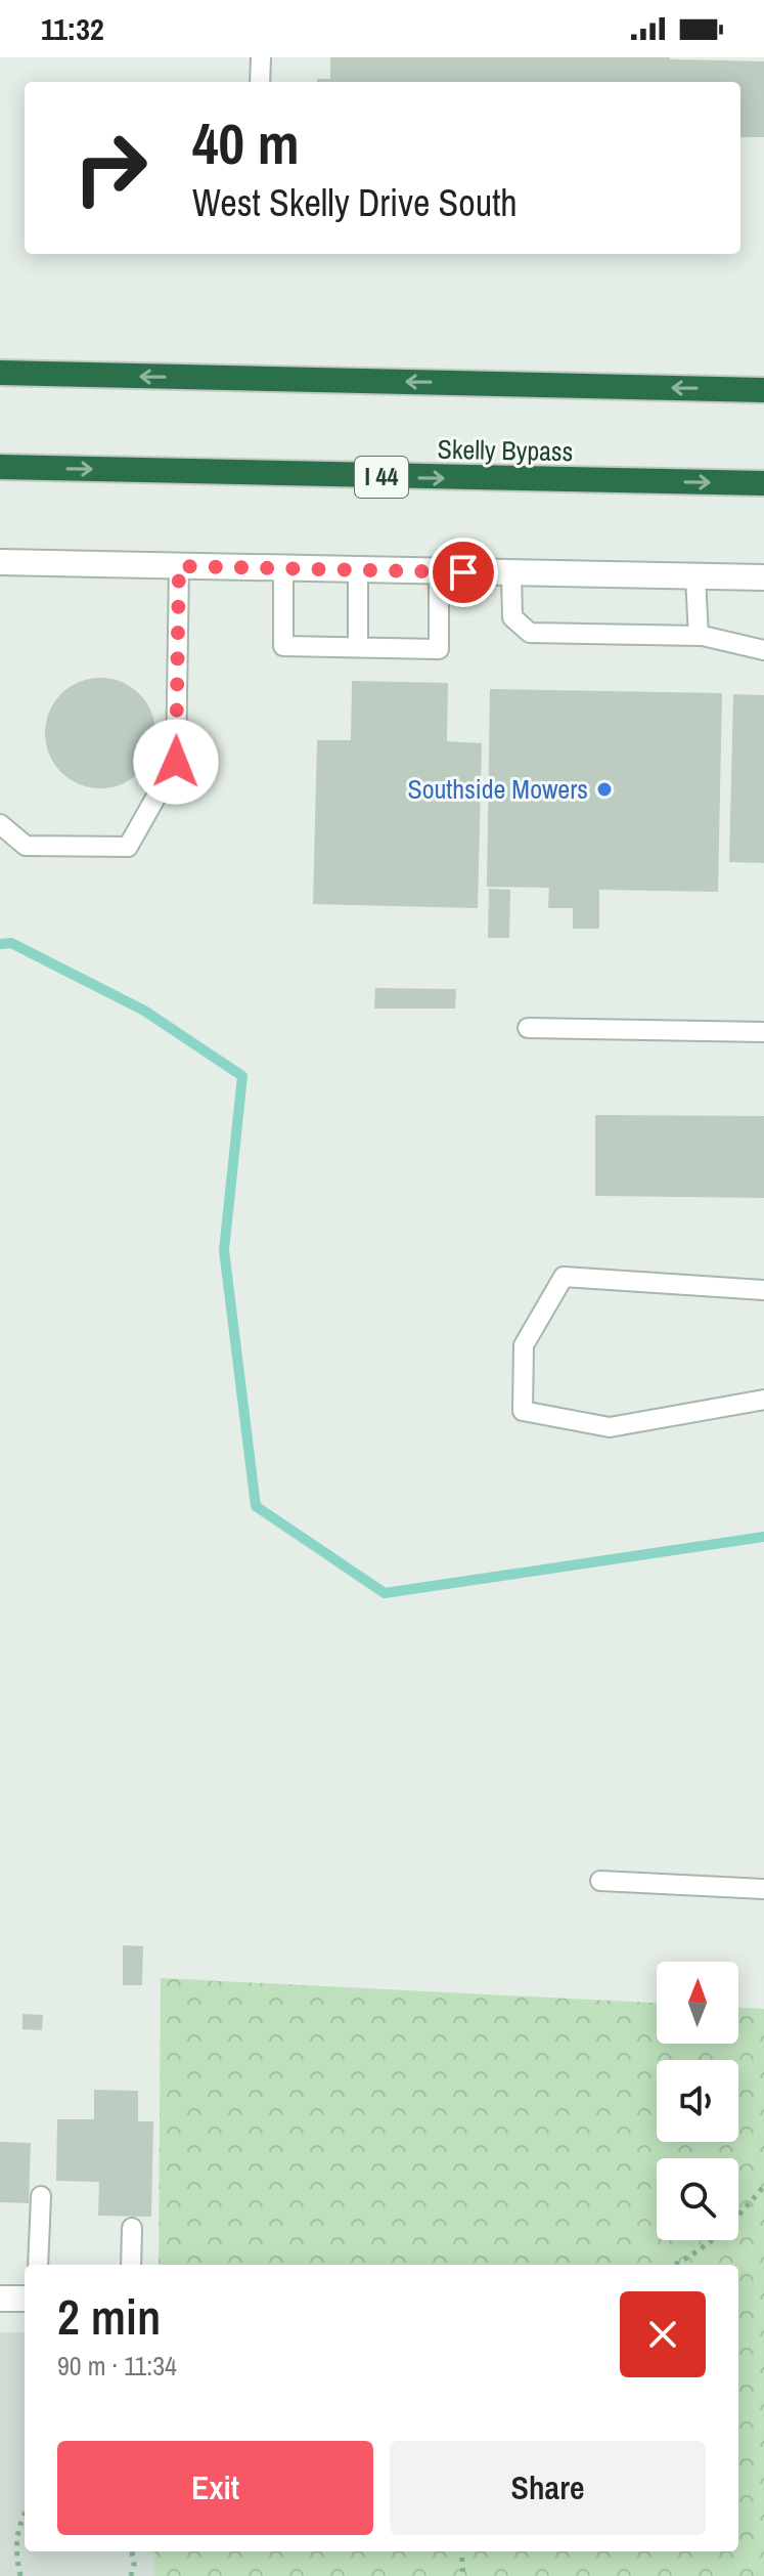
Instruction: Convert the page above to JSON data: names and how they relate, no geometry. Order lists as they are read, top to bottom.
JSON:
{
  "streets": {
    "highway": ["Skelly Bypass", "I 44"]
  },
  "places": ["Southside Mowers"],
  "north": "top",
  "page": {
    "status": "11:32",
    "turn": ["40 m", "West Skelly Drive South"],
    "heading": ["2 min", "90 m · 11:34"],
    "buttons": ["Exit", "Share"]
  }
}
